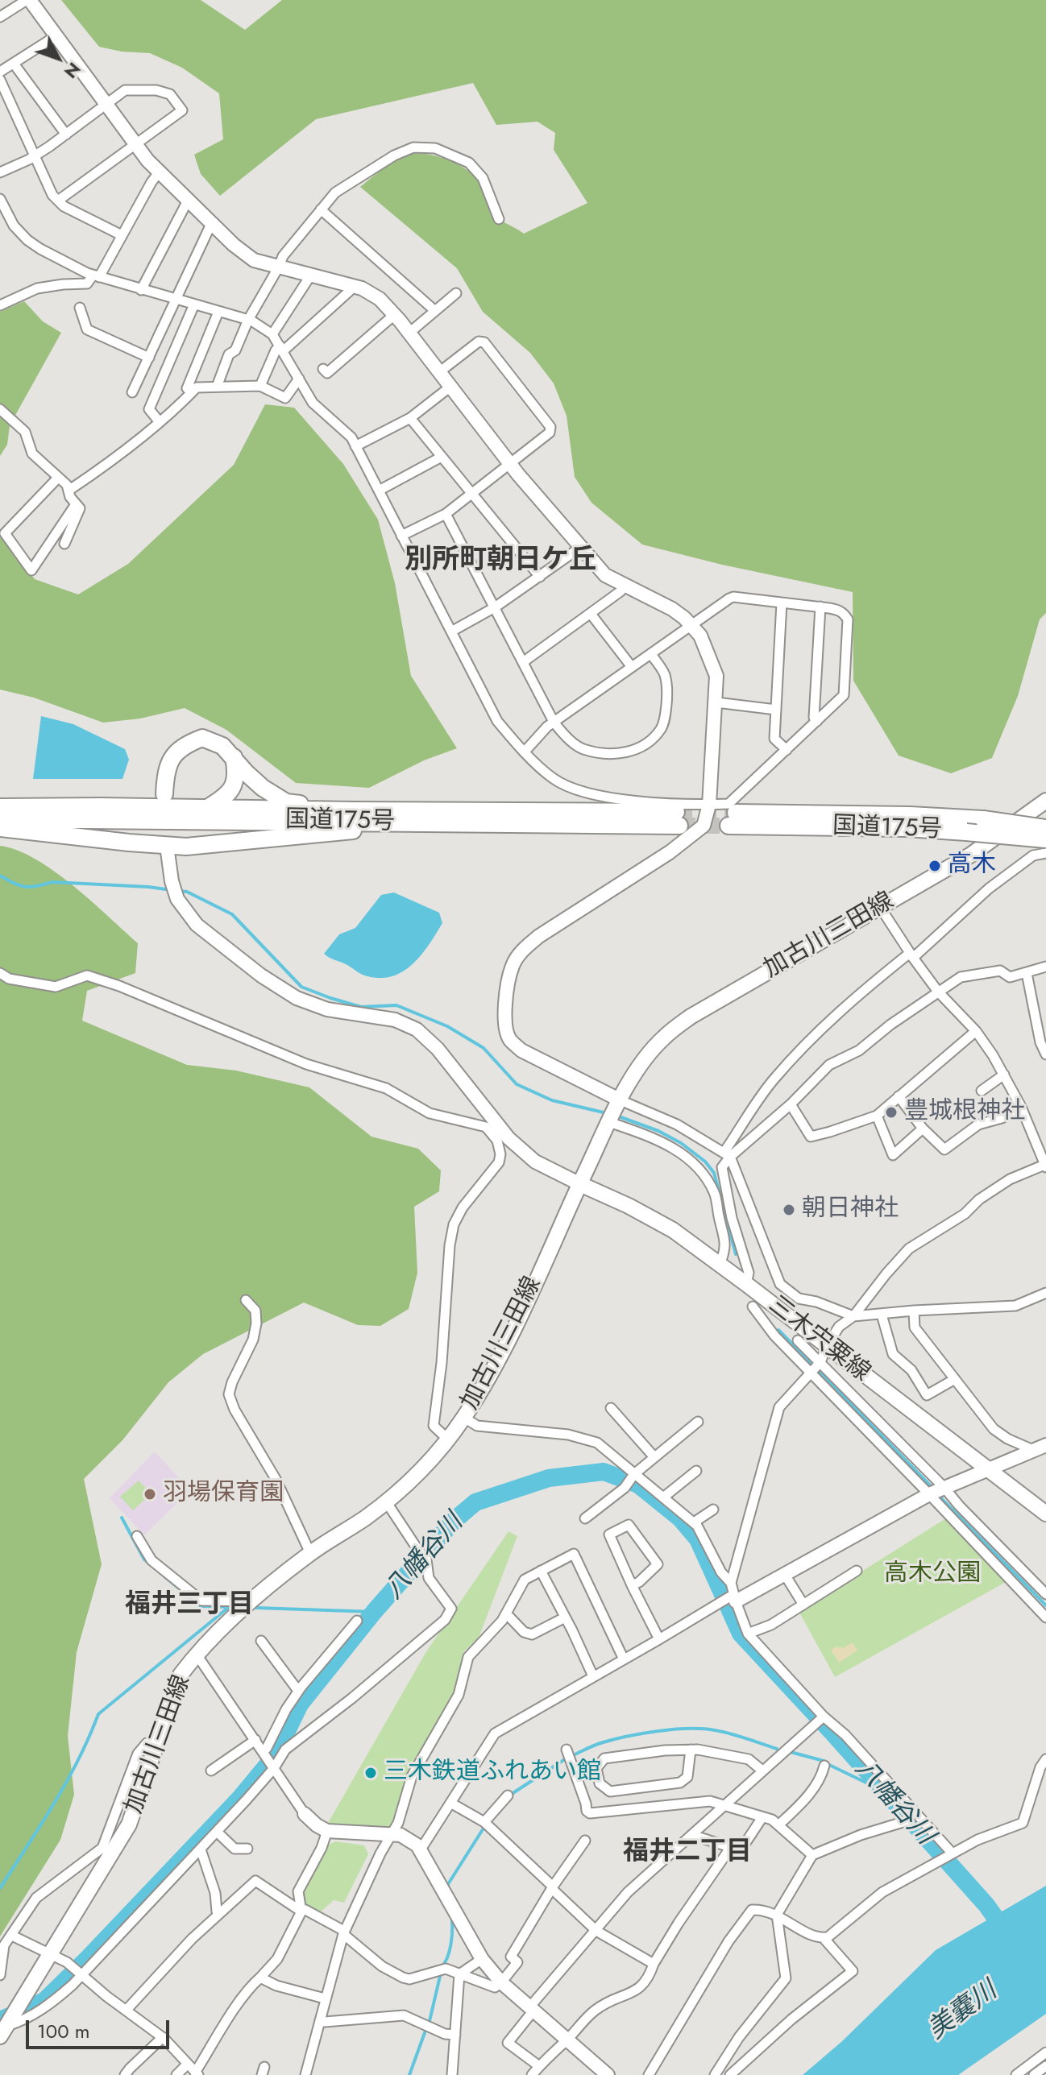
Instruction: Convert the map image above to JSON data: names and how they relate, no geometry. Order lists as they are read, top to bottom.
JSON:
{
  "streets": {
    "highway": ["国道175号"],
    "main road": ["加古川三田線", "三木宍粟線"]
  },
  "crossings": [
    ["加古川三田線", "三木宍粟線"]
  ],
  "districts": ["別所町朝日ケ丘", "福井三丁目", "福井二丁目"],
  "water": ["八幡谷川", "美嚢川"],
  "parks": ["高木公園"],
  "places": [
    "高木",
    "豊城根神社",
    "朝日神社",
    "羽場保育園",
    "三木鉄道ふれあい館"
  ],
  "scale_bar": "100 m",
  "north": "bottom right"
}
